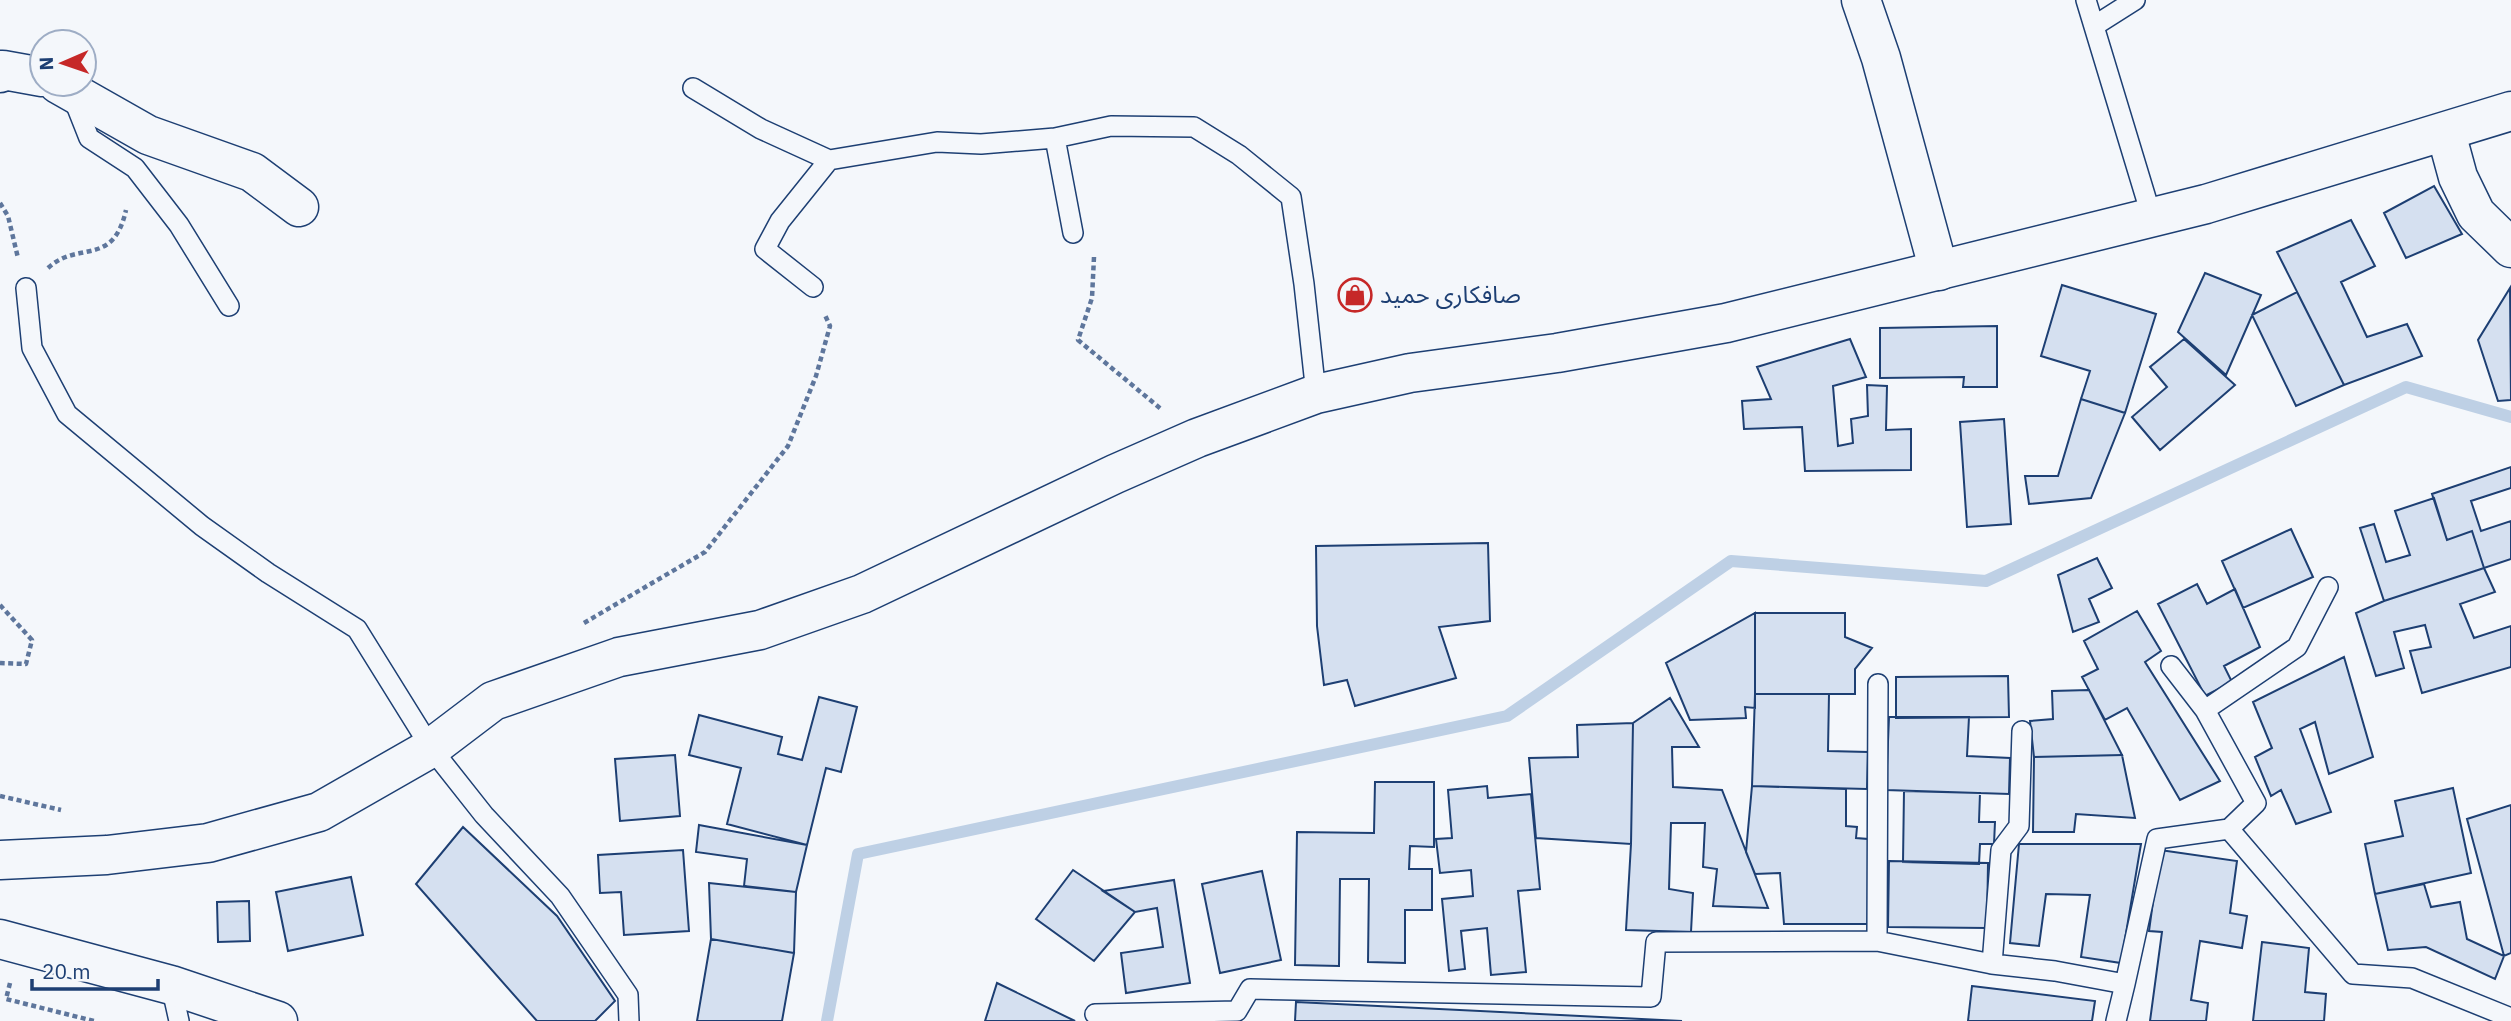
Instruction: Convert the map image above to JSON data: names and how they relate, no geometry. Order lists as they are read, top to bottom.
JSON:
{
  "places": {
    "shop": ["صافکاری حمید"]
  },
  "scale_bar": "20 m",
  "north": "left"
}
